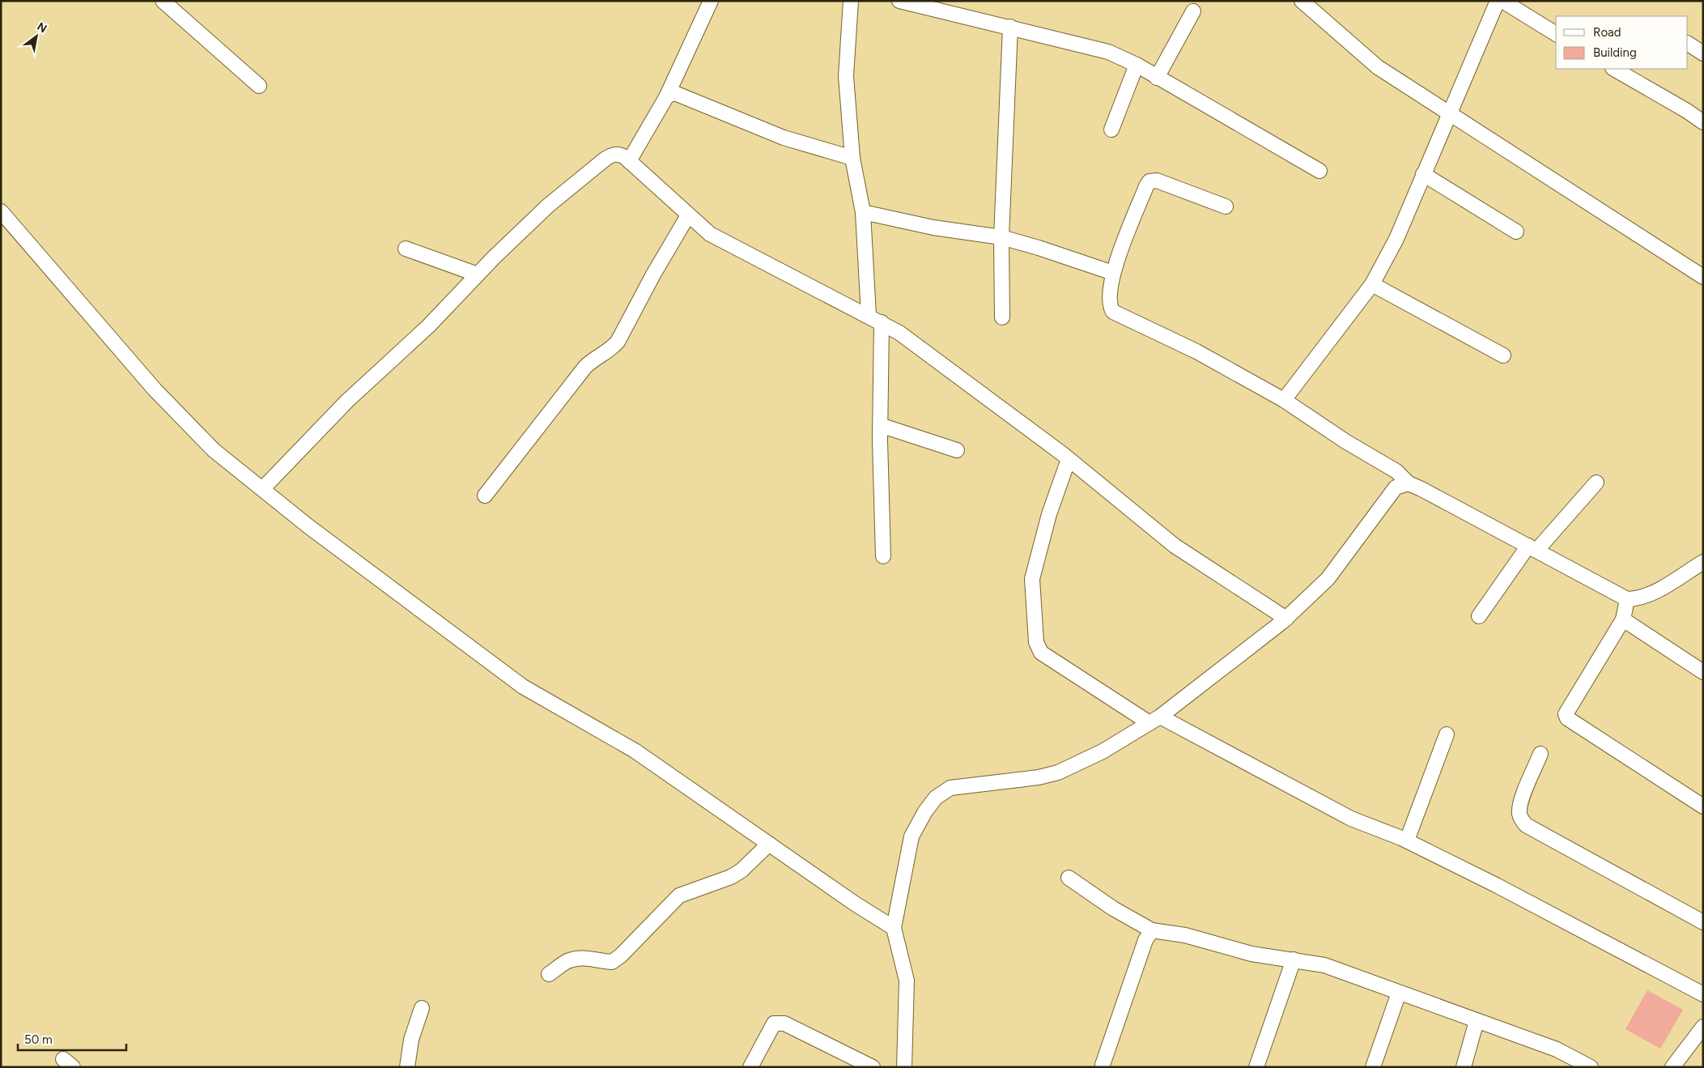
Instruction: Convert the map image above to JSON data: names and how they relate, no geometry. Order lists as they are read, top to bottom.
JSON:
{
  "legend": ["Road", "Building"],
  "scale_bar": "50 m",
  "north": "top right"
}
